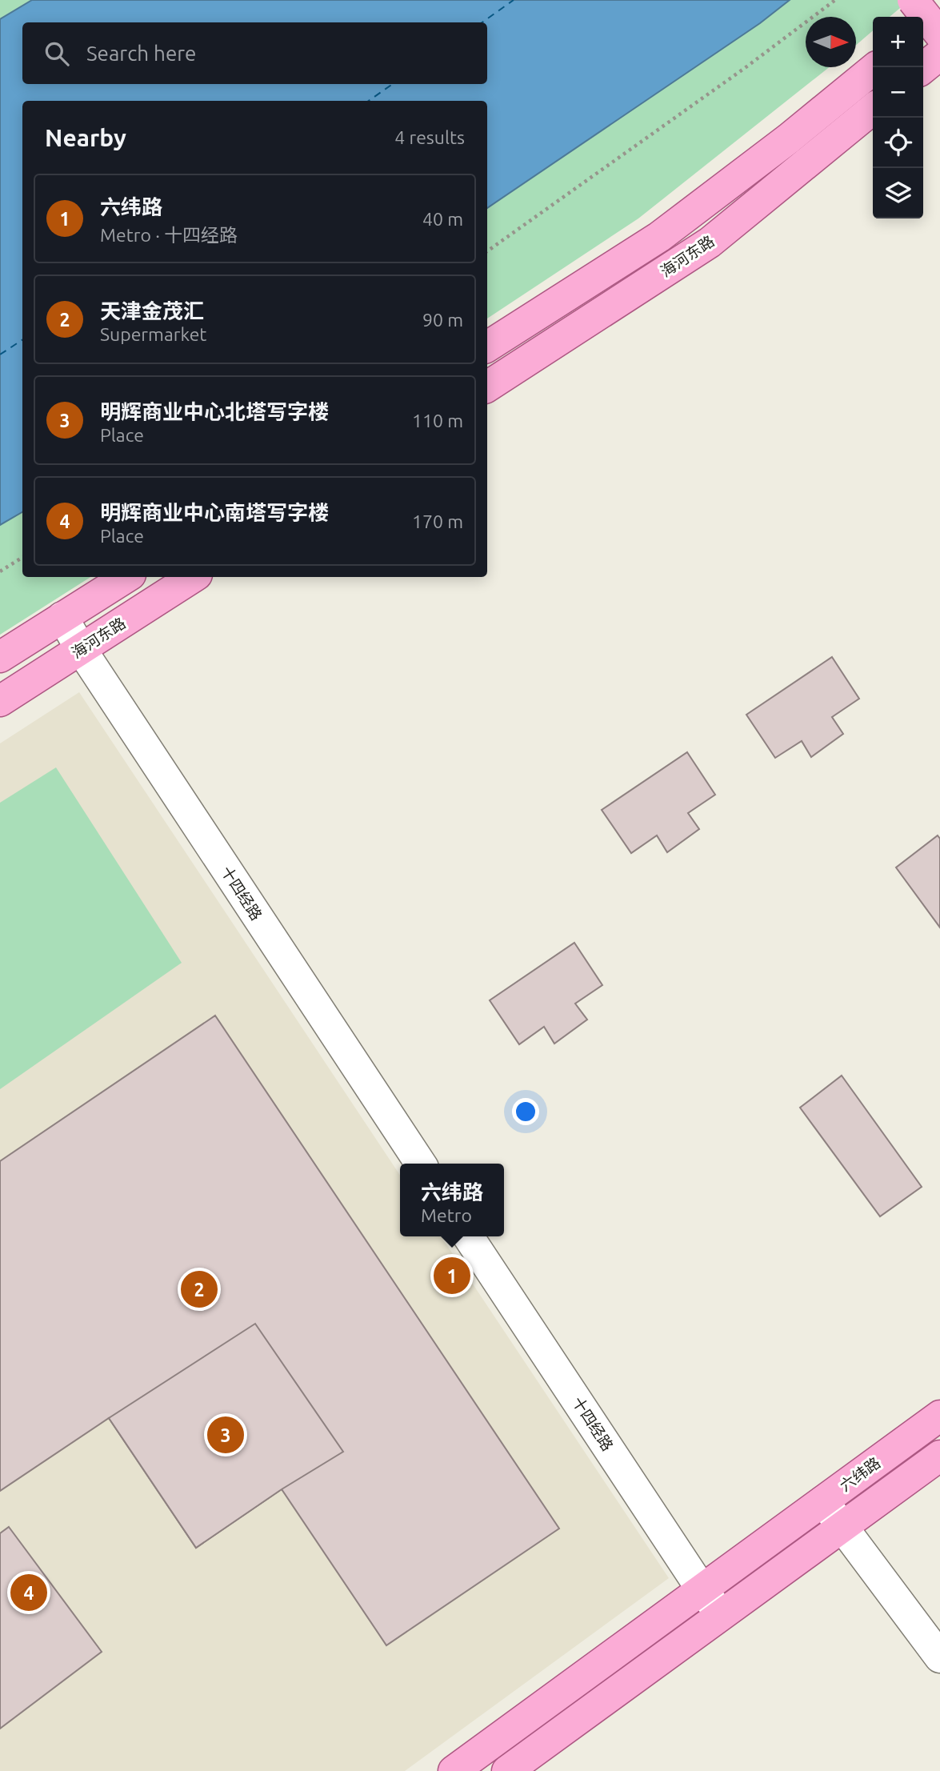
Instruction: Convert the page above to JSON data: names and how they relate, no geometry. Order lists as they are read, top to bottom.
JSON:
{
  "streets": {
    "main road": ["海河东路", "六纬路"],
    "street": ["十四经路"]
  },
  "crossings": [
    ["海河东路", "十四经路"],
    ["十四经路", "六纬路"]
  ],
  "north": "right",
  "page": {
    "map_buttons": ["+", "−"],
    "search": "Search here",
    "heading": ["Nearby", "4 results"],
    "list": [
      {
        "mark": "1",
        "name": "六纬路",
        "note": "Metro · 十四经路",
        "value": "40 m"
      },
      {
        "mark": "2",
        "name": "天津金茂汇",
        "note": "Supermarket",
        "value": "90 m"
      },
      {
        "mark": "3",
        "name": "明辉商业中心北塔写字楼",
        "note": "Place",
        "value": "110 m"
      },
      {
        "mark": "4",
        "name": "明辉商业中心南塔写字楼",
        "note": "Place",
        "value": "170 m"
      }
    ],
    "popup": ["六纬路", "Metro"],
    "pins": [
      "1",
      "2",
      "3",
      "4"
    ]
  }
}
